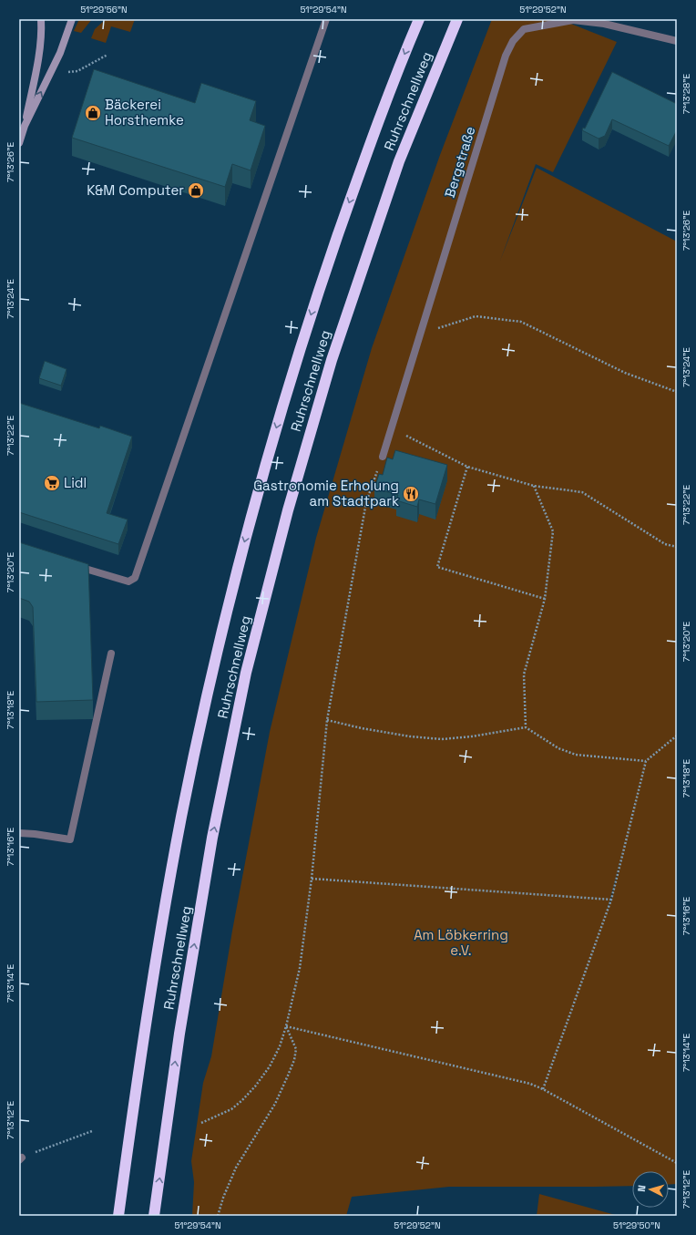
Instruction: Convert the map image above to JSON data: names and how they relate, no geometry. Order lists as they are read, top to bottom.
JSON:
{
  "streets": {
    "highway": ["Ruhrschnellweg"],
    "street": ["Bergstraße"]
  },
  "parks": ["Am Löbkerring e.V."],
  "places": {
    "shop": ["Bäckerei Horsthemke", "K&M Computer"],
    "supermarket": ["Lidl"],
    "restaurant": ["Gastronomie Erholung am Stadtpark"]
  },
  "north": "left",
  "coordinates": [
    "51°29'56\"N",
    "51°29'54\"N",
    "51°29'52\"N",
    "7°13'28\"E",
    "7°13'26\"E",
    "7°13'24\"E",
    "7°13'22\"E",
    "7°13'20\"E",
    "7°13'18\"E",
    "7°13'16\"E",
    "7°13'14\"E",
    "7°13'12\"E",
    "51°29'50\"N"
  ]
}
